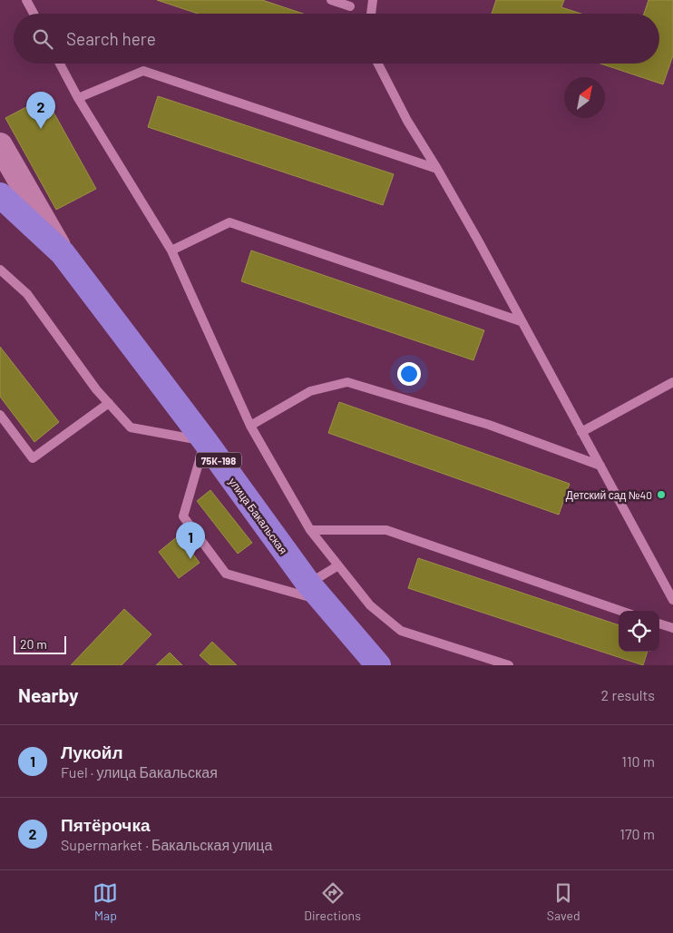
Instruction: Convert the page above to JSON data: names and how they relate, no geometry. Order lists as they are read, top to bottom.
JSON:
{
  "streets": {
    "main road": ["75К-198", "улица Бакальская"]
  },
  "crossings": [
    ["75К-198", "улица Бакальская"]
  ],
  "places": ["Детский сад №40"],
  "scale_bar": "20 m",
  "north": "top right",
  "page": {
    "search": "Search here",
    "pins": ["2", "1"],
    "scale": "20 m",
    "heading": ["Nearby", "2 results"],
    "list": [
      {
        "mark": "1",
        "name": "Лукойл",
        "note": "Fuel · улица Бакальская",
        "value": "110 m"
      },
      {
        "mark": "2",
        "name": "Пятёрочка",
        "note": "Supermarket · Бакальская улица",
        "value": "170 m"
      }
    ],
    "nav": ["Map", "Directions", "Saved"]
  }
}
